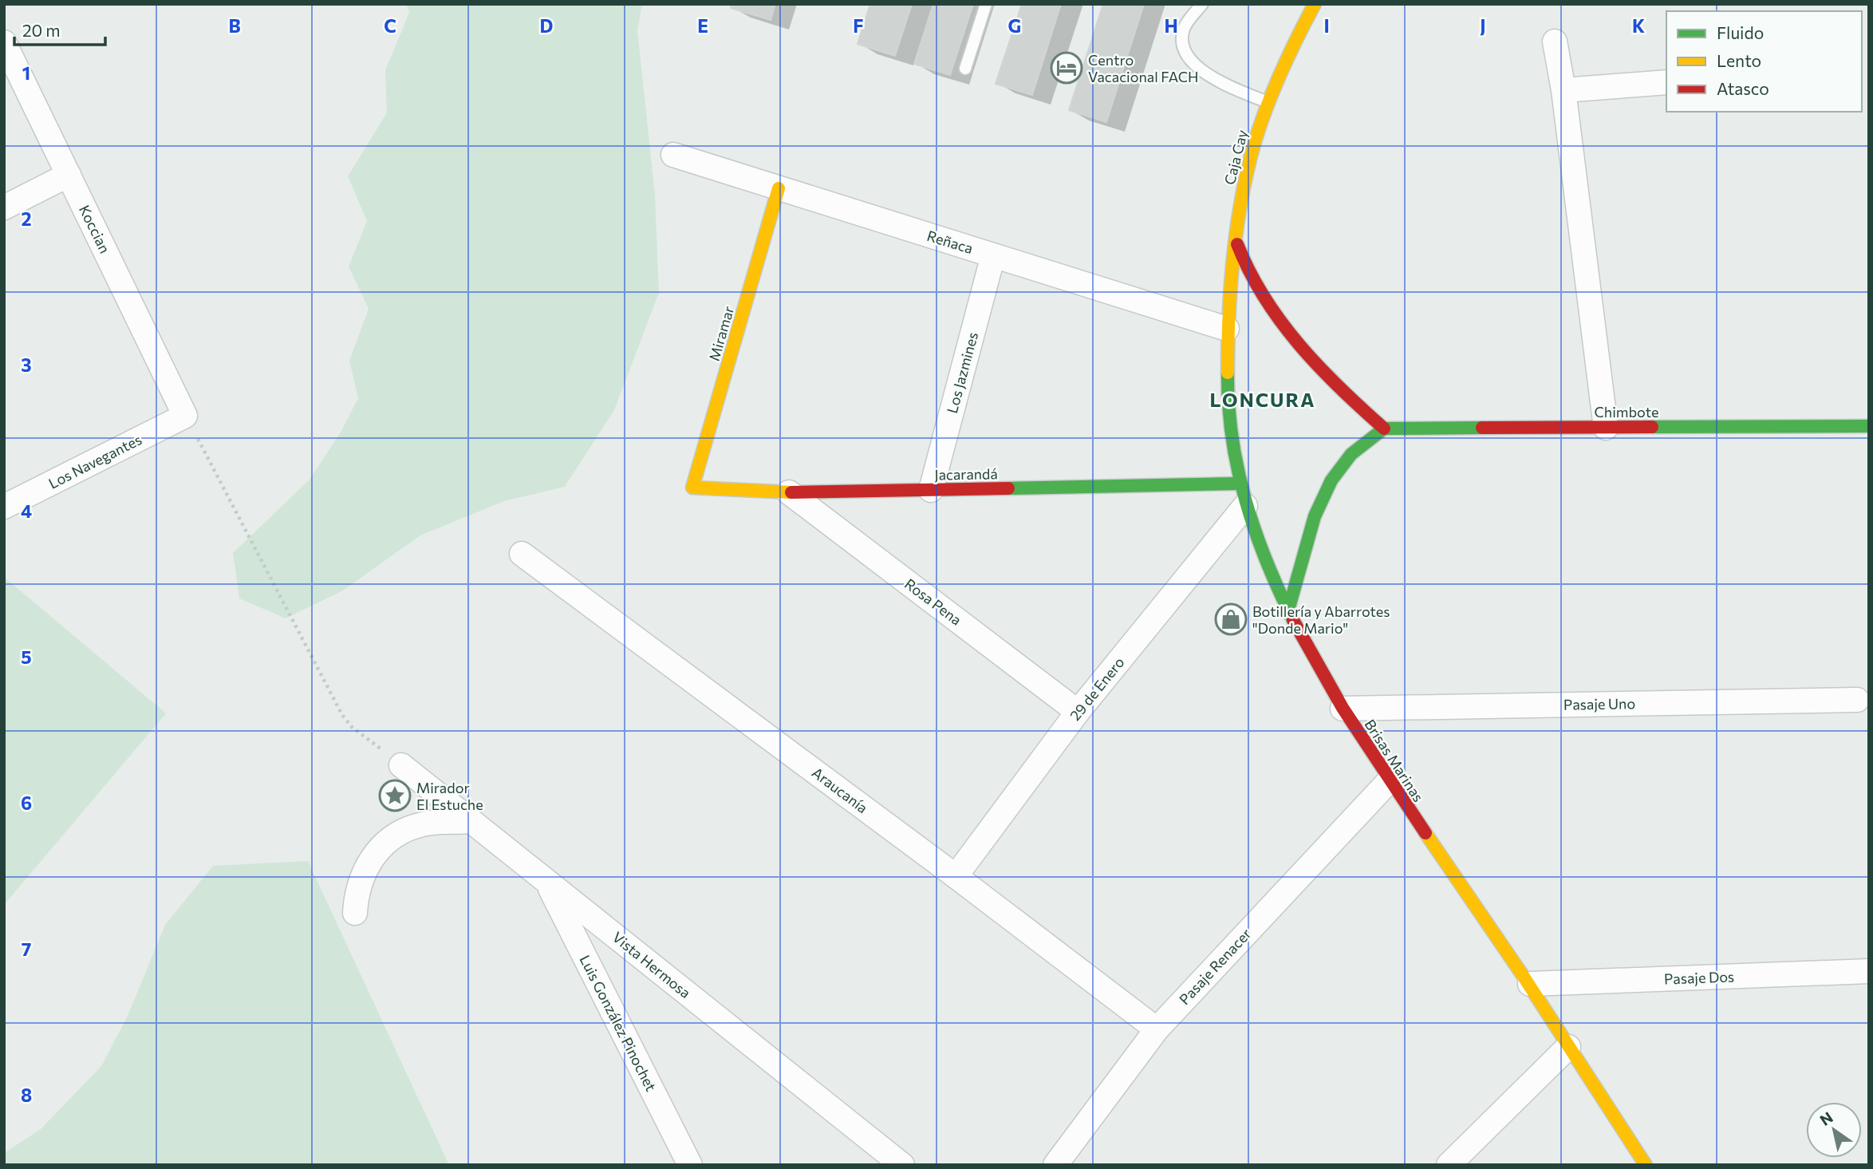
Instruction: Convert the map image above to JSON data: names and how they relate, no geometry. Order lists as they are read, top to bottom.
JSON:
{
  "streets": {
    "street": [
      "Caja Cay",
      "Koccian",
      "Reñaca",
      "Miramar",
      "Los Jazmines",
      "Chimbote",
      "Los Navegantes",
      "Jacarandá",
      "Rosa Pena",
      "29 de Enero",
      "Pasaje Uno",
      "Brisas Marinas",
      "Araucanía",
      "Vista Hermosa",
      "Pasaje Renacer",
      "Pasaje Dos",
      "Luis González Pinochet"
    ]
  },
  "crossings": [
    ["Caja Cay", "Reñaca"],
    ["Caja Cay", "Brisas Marinas"],
    ["Koccian", "Los Navegantes"],
    ["Reñaca", "Miramar"],
    ["Reñaca", "Los Jazmines"],
    ["Reñaca", "Brisas Marinas"],
    ["Miramar", "Jacarandá"],
    ["Los Jazmines", "Jacarandá"],
    ["Jacarandá", "Rosa Pena"],
    ["Jacarandá", "29 de Enero"],
    ["Jacarandá", "Brisas Marinas"],
    ["Rosa Pena", "29 de Enero"],
    ["29 de Enero", "Brisas Marinas"],
    ["29 de Enero", "Araucanía"],
    ["Pasaje Uno", "Brisas Marinas"],
    ["Brisas Marinas", "Pasaje Renacer"],
    ["Brisas Marinas", "Pasaje Dos"],
    ["Araucanía", "Pasaje Renacer"],
    ["Vista Hermosa", "Luis González Pinochet"]
  ],
  "districts": ["LONCURA"],
  "places": {
    "hotel": ["Centro Vacacional FACH"],
    "shop": ["Botillería y Abarrotes \"Donde Mario\""],
    "place": ["Mirador El Estuche"]
  },
  "legend": ["Fluido", "Lento", "Atasco"],
  "scale_bar": "20 m",
  "north": "top left",
  "grid": {
    "columns": [
      "B",
      "C",
      "D",
      "E",
      "F",
      "G",
      "H",
      "I",
      "J",
      "K"
    ],
    "rows": [
      "1",
      "2",
      "3",
      "4",
      "5",
      "6",
      "7",
      "8"
    ]
  }
}
